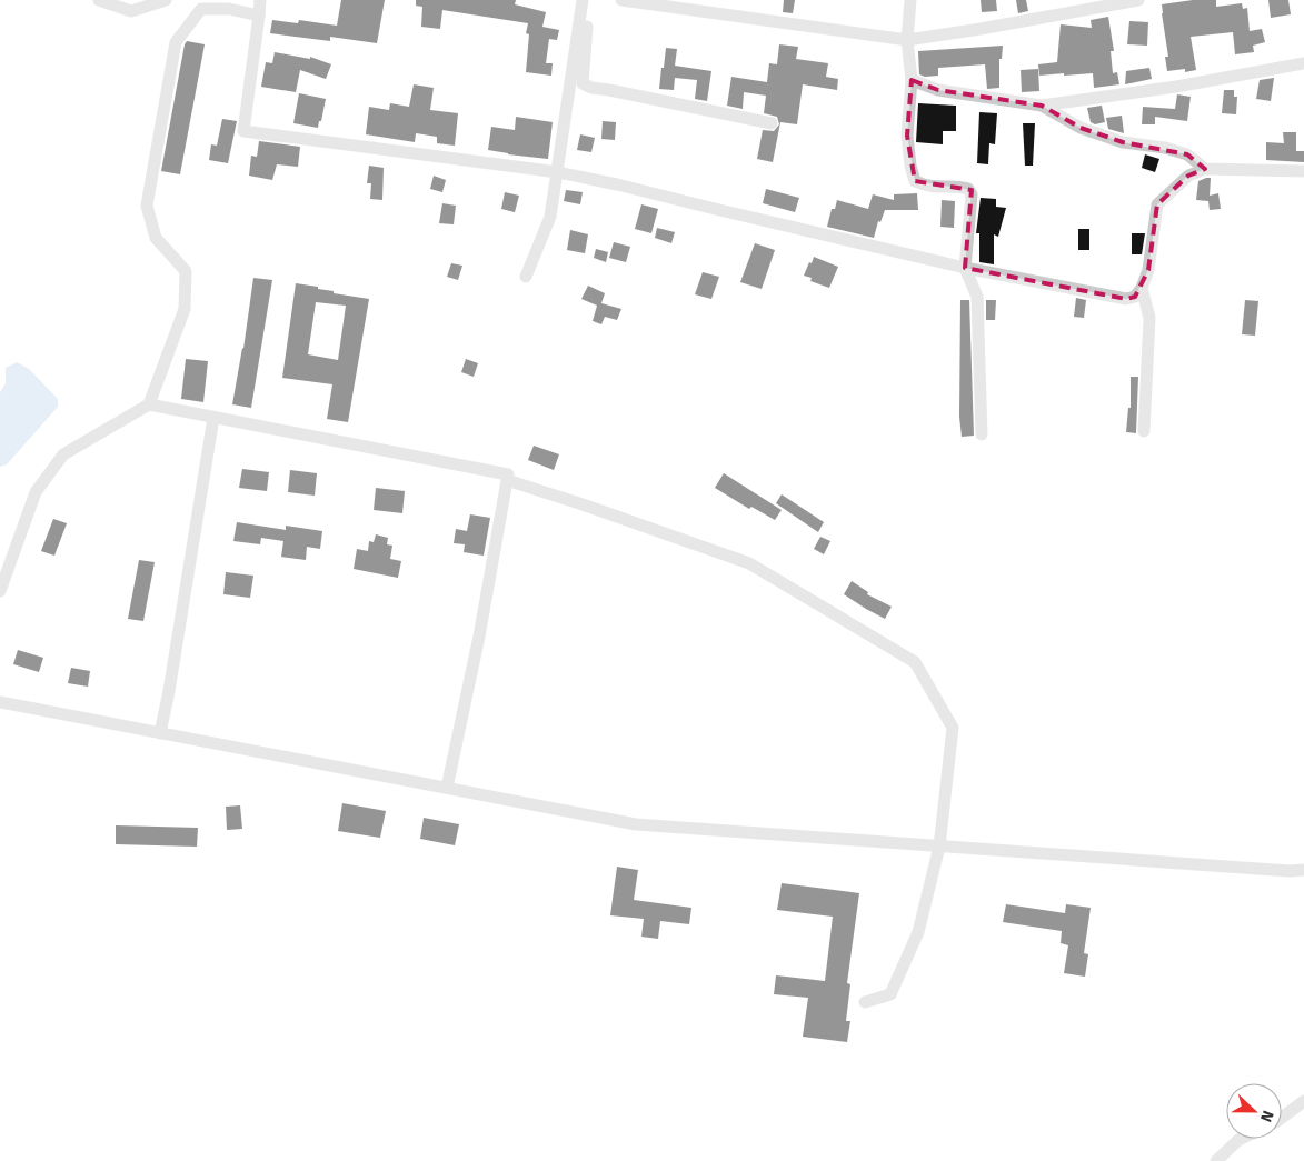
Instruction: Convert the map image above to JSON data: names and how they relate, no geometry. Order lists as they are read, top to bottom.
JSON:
{
  "north": "right"
}
